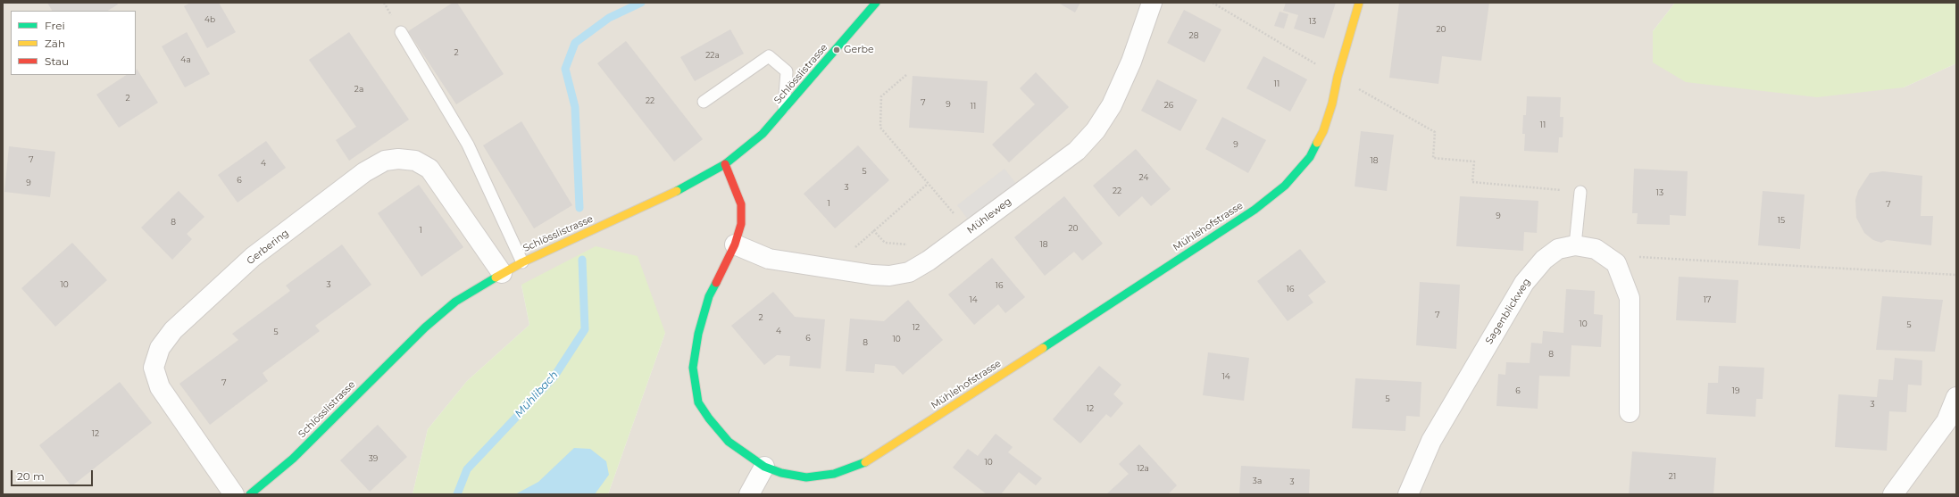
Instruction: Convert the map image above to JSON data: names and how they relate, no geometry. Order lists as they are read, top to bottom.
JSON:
{
  "streets": {
    "street": [
      "Schlösslistrasse",
      "Mühleweg",
      "Mühlehofstrasse",
      "Gerbering",
      "Sagenblickweg"
    ]
  },
  "crossings": [
    ["Schlösslistrasse", "Mühlehofstrasse"],
    ["Schlösslistrasse", "Gerbering"],
    ["Mühleweg", "Mühlehofstrasse"]
  ],
  "water": ["Mühlibach"],
  "places": ["Gerbe"],
  "house_numbers": [
    "4b",
    "13",
    "20",
    "28",
    "2",
    "22a",
    "4a",
    "11",
    "2a",
    "2",
    "22",
    "7",
    "9",
    "26",
    "11",
    "11",
    "9",
    "7",
    "18",
    "4",
    "5",
    "24",
    "6",
    "9",
    "3",
    "22",
    "13",
    "1",
    "7",
    "9",
    "15",
    "8",
    "20",
    "1",
    "18",
    "10",
    "3",
    "16",
    "16",
    "14",
    "17",
    "7",
    "2",
    "10",
    "5",
    "12",
    "4",
    "5",
    "6",
    "10",
    "8",
    "8",
    "14",
    "7",
    "6",
    "19",
    "5",
    "3",
    "12",
    "12",
    "39",
    "10",
    "12a",
    "21",
    "3a",
    "3"
  ],
  "legend": ["Frei", "Zäh", "Stau"],
  "scale_bar": "20 m"
}
